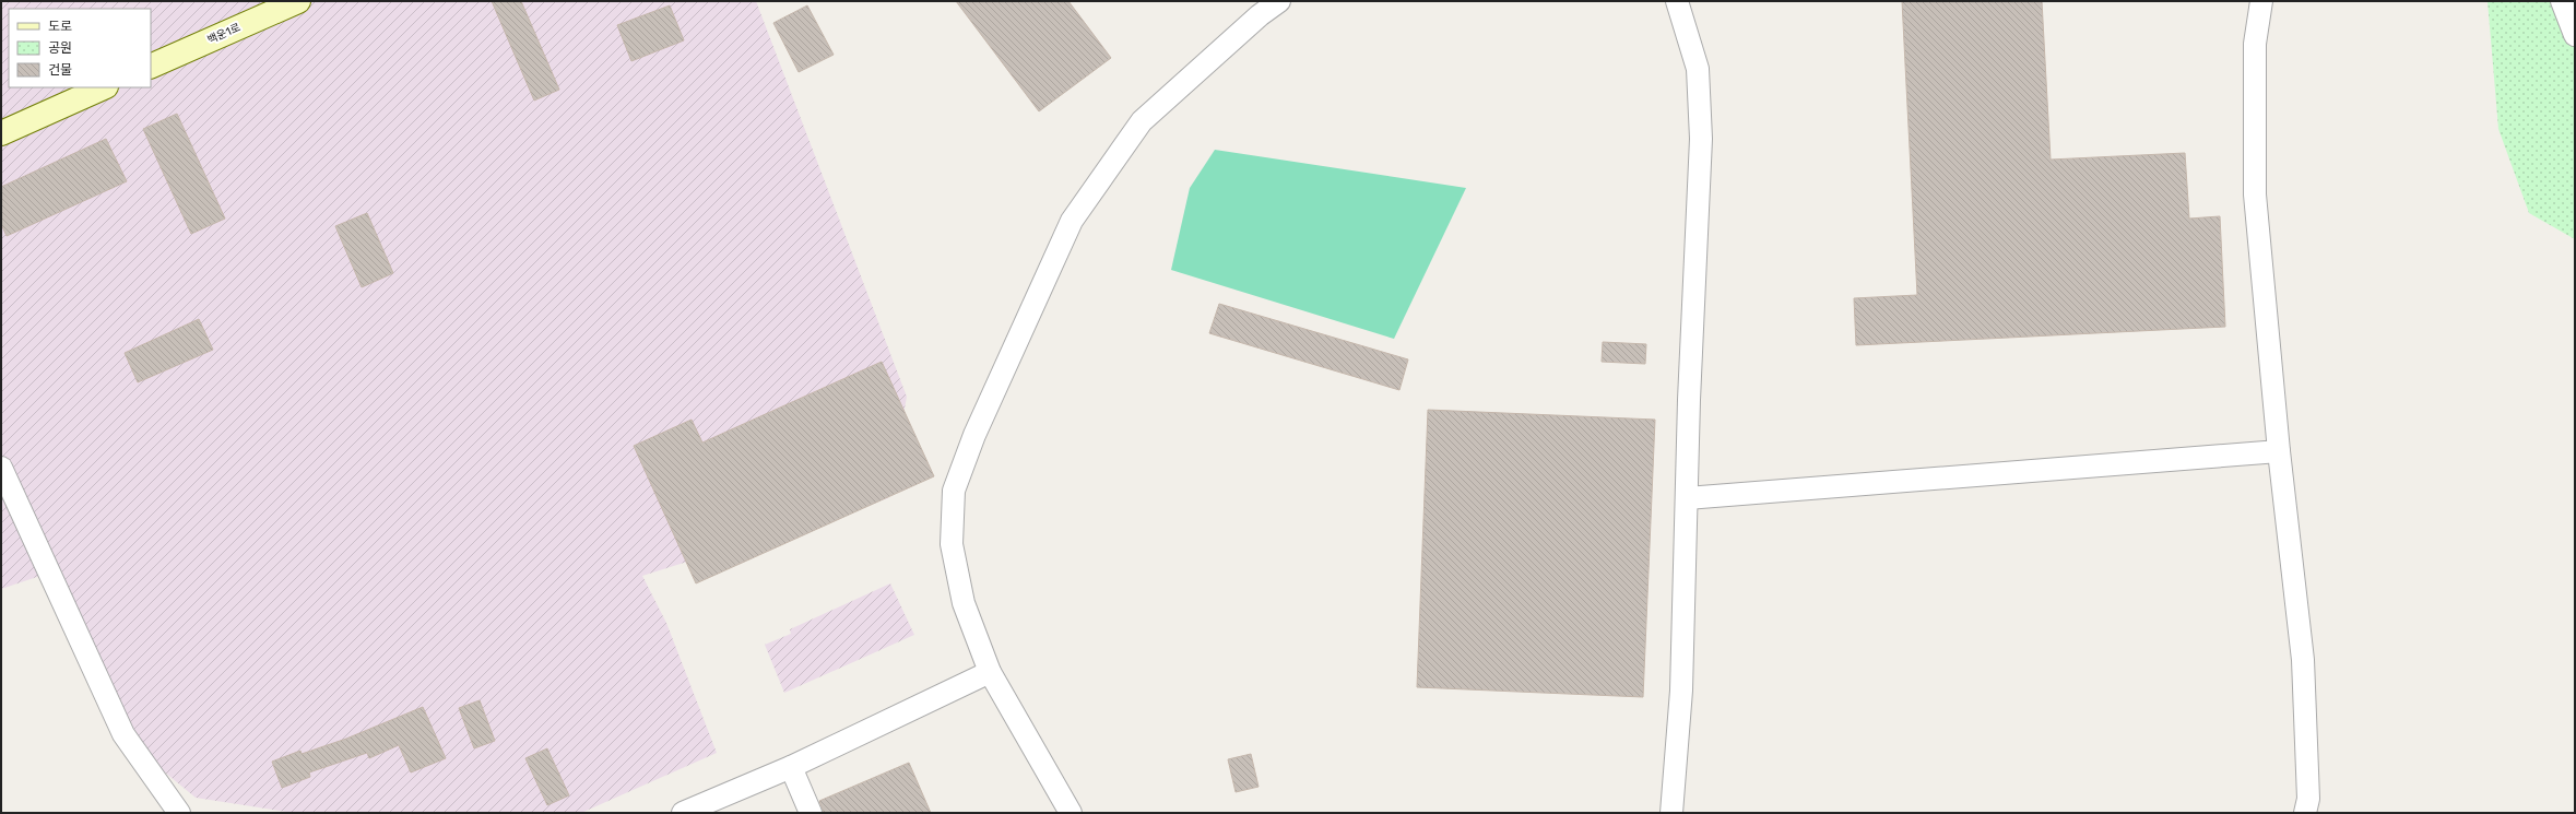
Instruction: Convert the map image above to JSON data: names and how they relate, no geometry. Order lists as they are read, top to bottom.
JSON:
{
  "streets": {
    "main road": ["백운1로"]
  },
  "legend": ["도로", "공원", "건물"]
}
